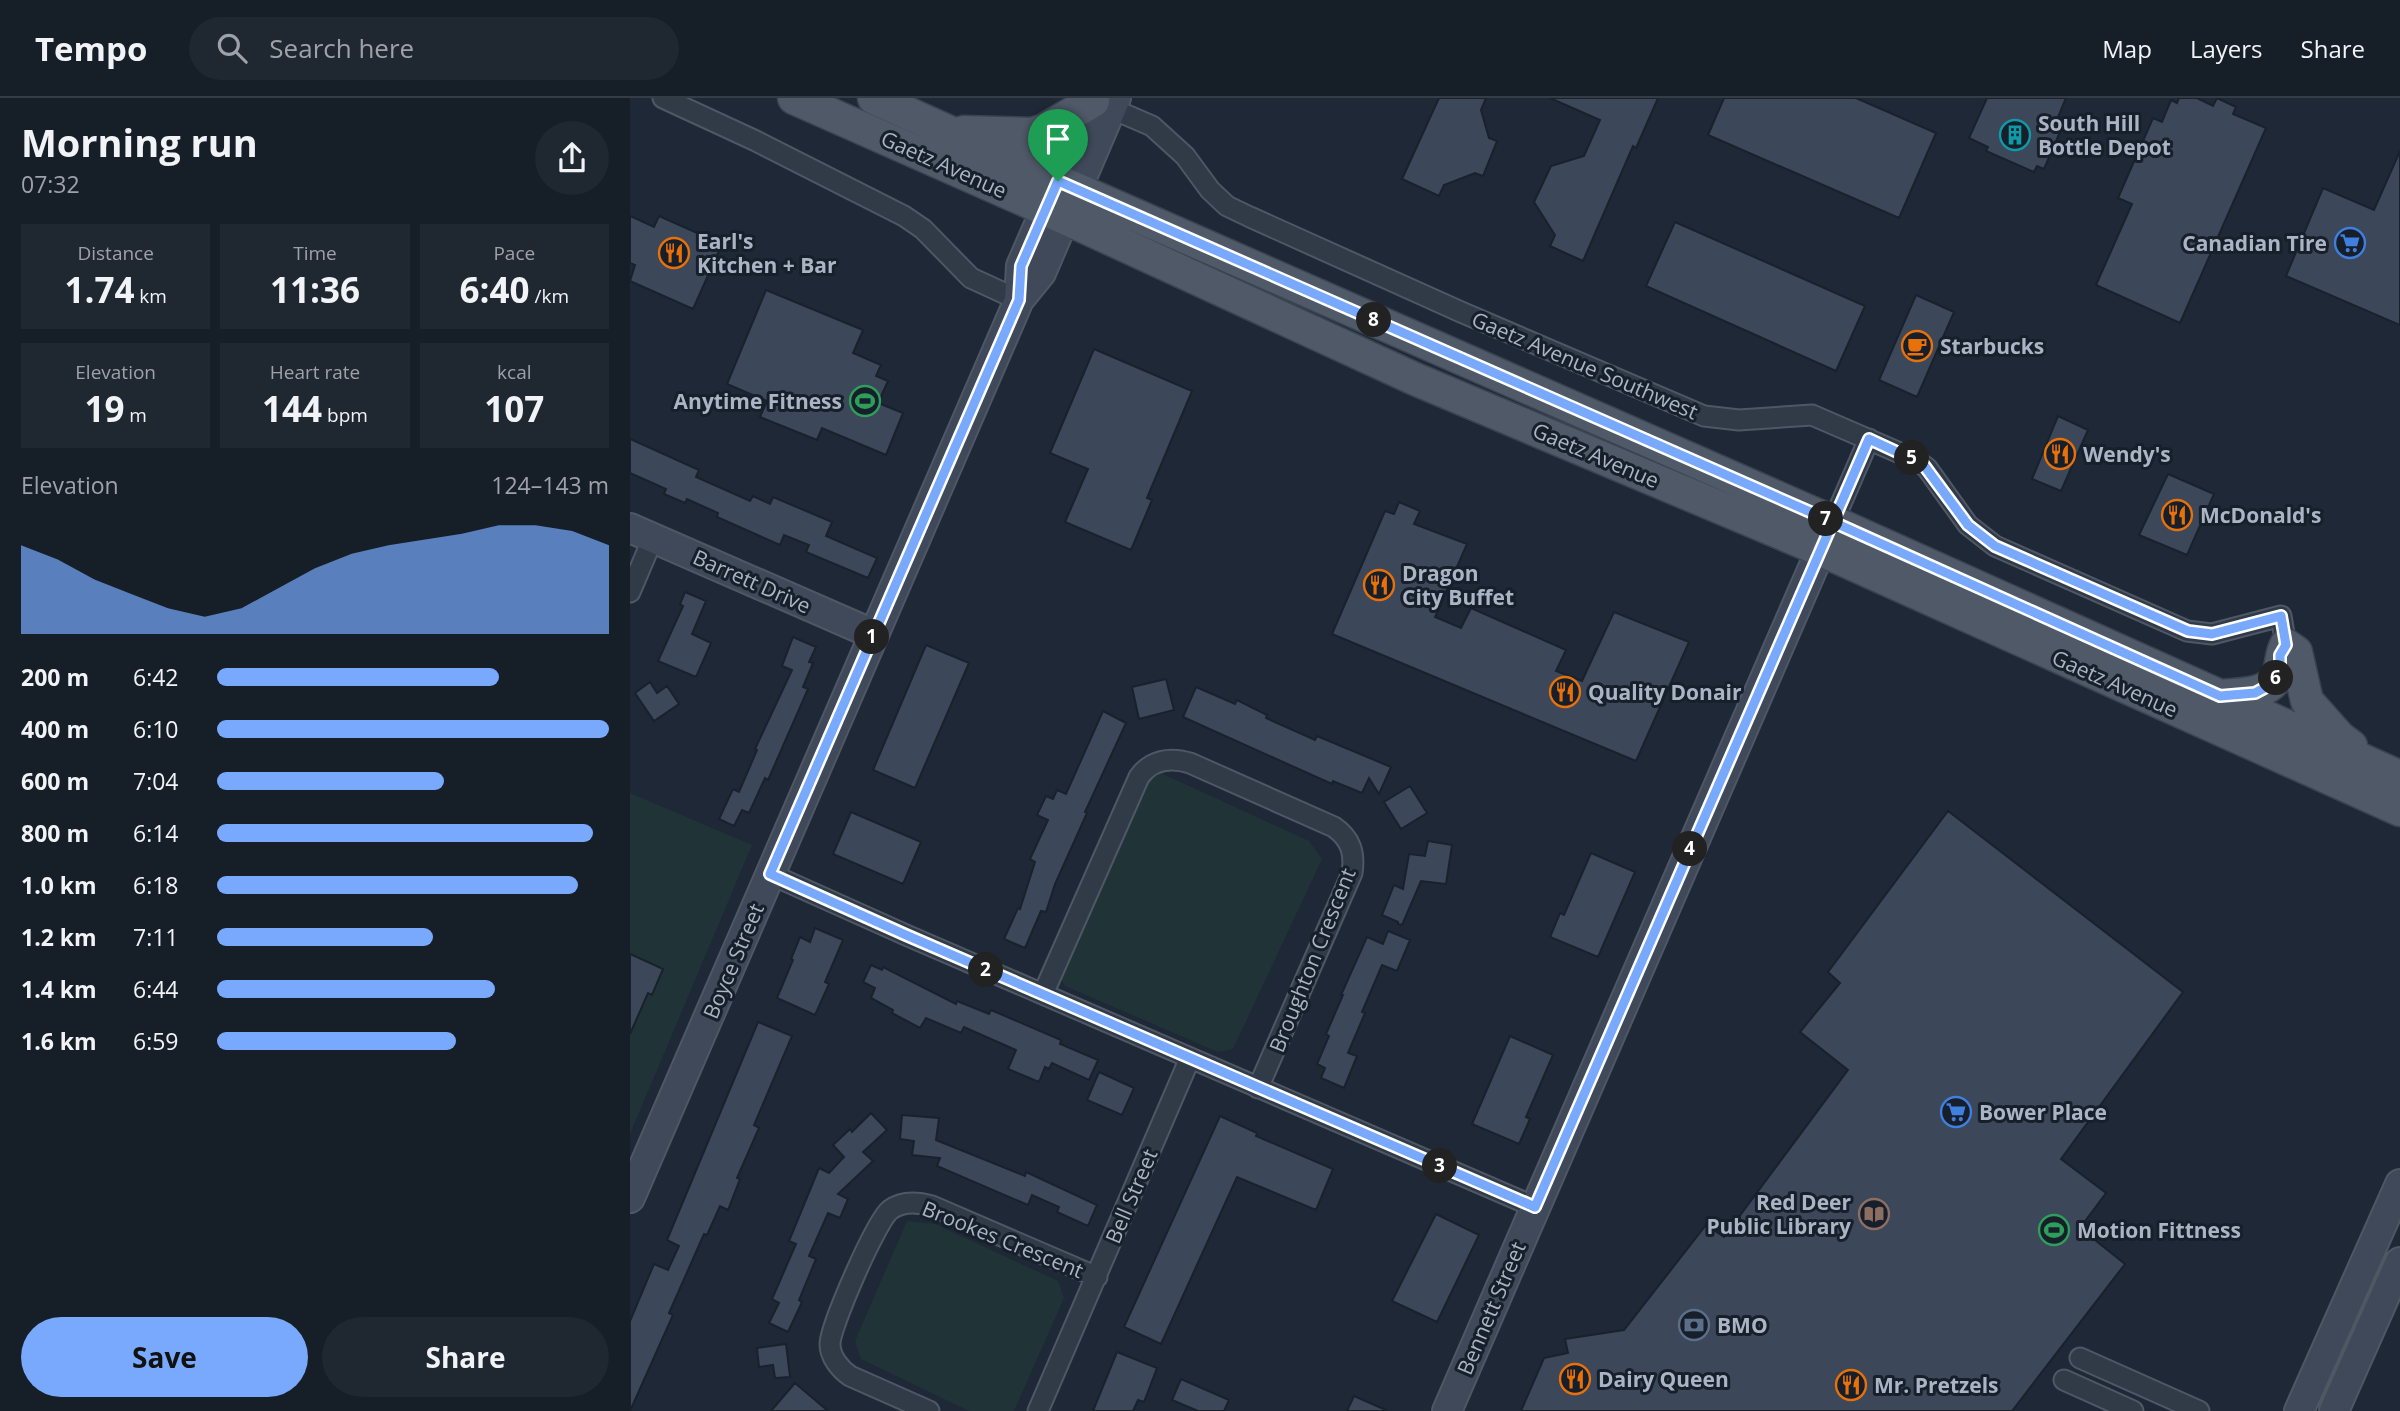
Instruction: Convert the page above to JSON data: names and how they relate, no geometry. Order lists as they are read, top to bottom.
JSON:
{
  "streets": {
    "main road": ["Gaetz Avenue"],
    "street": [
      "Gaetz Avenue Southwest",
      "Barrett Drive",
      "Broughton Crescent",
      "Boyce Street",
      "Bell Street",
      "Brookes Crescent",
      "Bennett Street"
    ]
  },
  "crossings": [
    ["Gaetz Avenue", "Boyce Street"],
    ["Gaetz Avenue", "Bennett Street"],
    ["Gaetz Avenue Southwest", "Boyce Street"],
    ["Gaetz Avenue Southwest", "Bennett Street"],
    ["Barrett Drive", "Boyce Street"],
    ["Bell Street", "Brookes Crescent"]
  ],
  "places": {
    "building": ["South Hill Bottle Depot"],
    "supermarket": ["Canadian Tire", "Bower Place"],
    "restaurant": [
      "Earl's Kitchen + Bar",
      "Wendy's",
      "McDonald's",
      "Dragon City Buffet",
      "Quality Donair",
      "Dairy Queen",
      "Mr. Pretzels"
    ],
    "cafe": ["Starbucks"],
    "sports": ["Anytime Fitness", "Motion Fittness"],
    "library": ["Red Deer Public Library"],
    "bank": ["BMO"]
  },
  "page": {
    "header": "Tempo",
    "search": "Search here",
    "nav": ["Map", "Layers", "Share"],
    "heading": ["Morning run", "07:32"],
    "stats": [
      ["Distance", "1.74 km"],
      ["Time", "11:36"],
      ["Pace", "6:40 /km"],
      ["Elevation", "19 m"],
      ["Heart rate", "144 bpm"],
      ["kcal", "107"]
    ],
    "pins": [
      "8",
      "5",
      "7",
      "1",
      "6",
      "4",
      "2",
      "3"
    ],
    "chart": ["Elevation", "124–143 m"],
    "list": [
      {
        "name": "200 m",
        "note": "6:42"
      },
      {
        "name": "400 m",
        "note": "6:10"
      },
      {
        "name": "600 m",
        "note": "7:04"
      },
      {
        "name": "800 m",
        "note": "6:14"
      },
      {
        "name": "1.0 km",
        "note": "6:18"
      },
      {
        "name": "1.2 km",
        "note": "7:11"
      },
      {
        "name": "1.4 km",
        "note": "6:44"
      },
      {
        "name": "1.6 km",
        "note": "6:59"
      }
    ],
    "buttons": ["Save", "Share"]
  }
}
